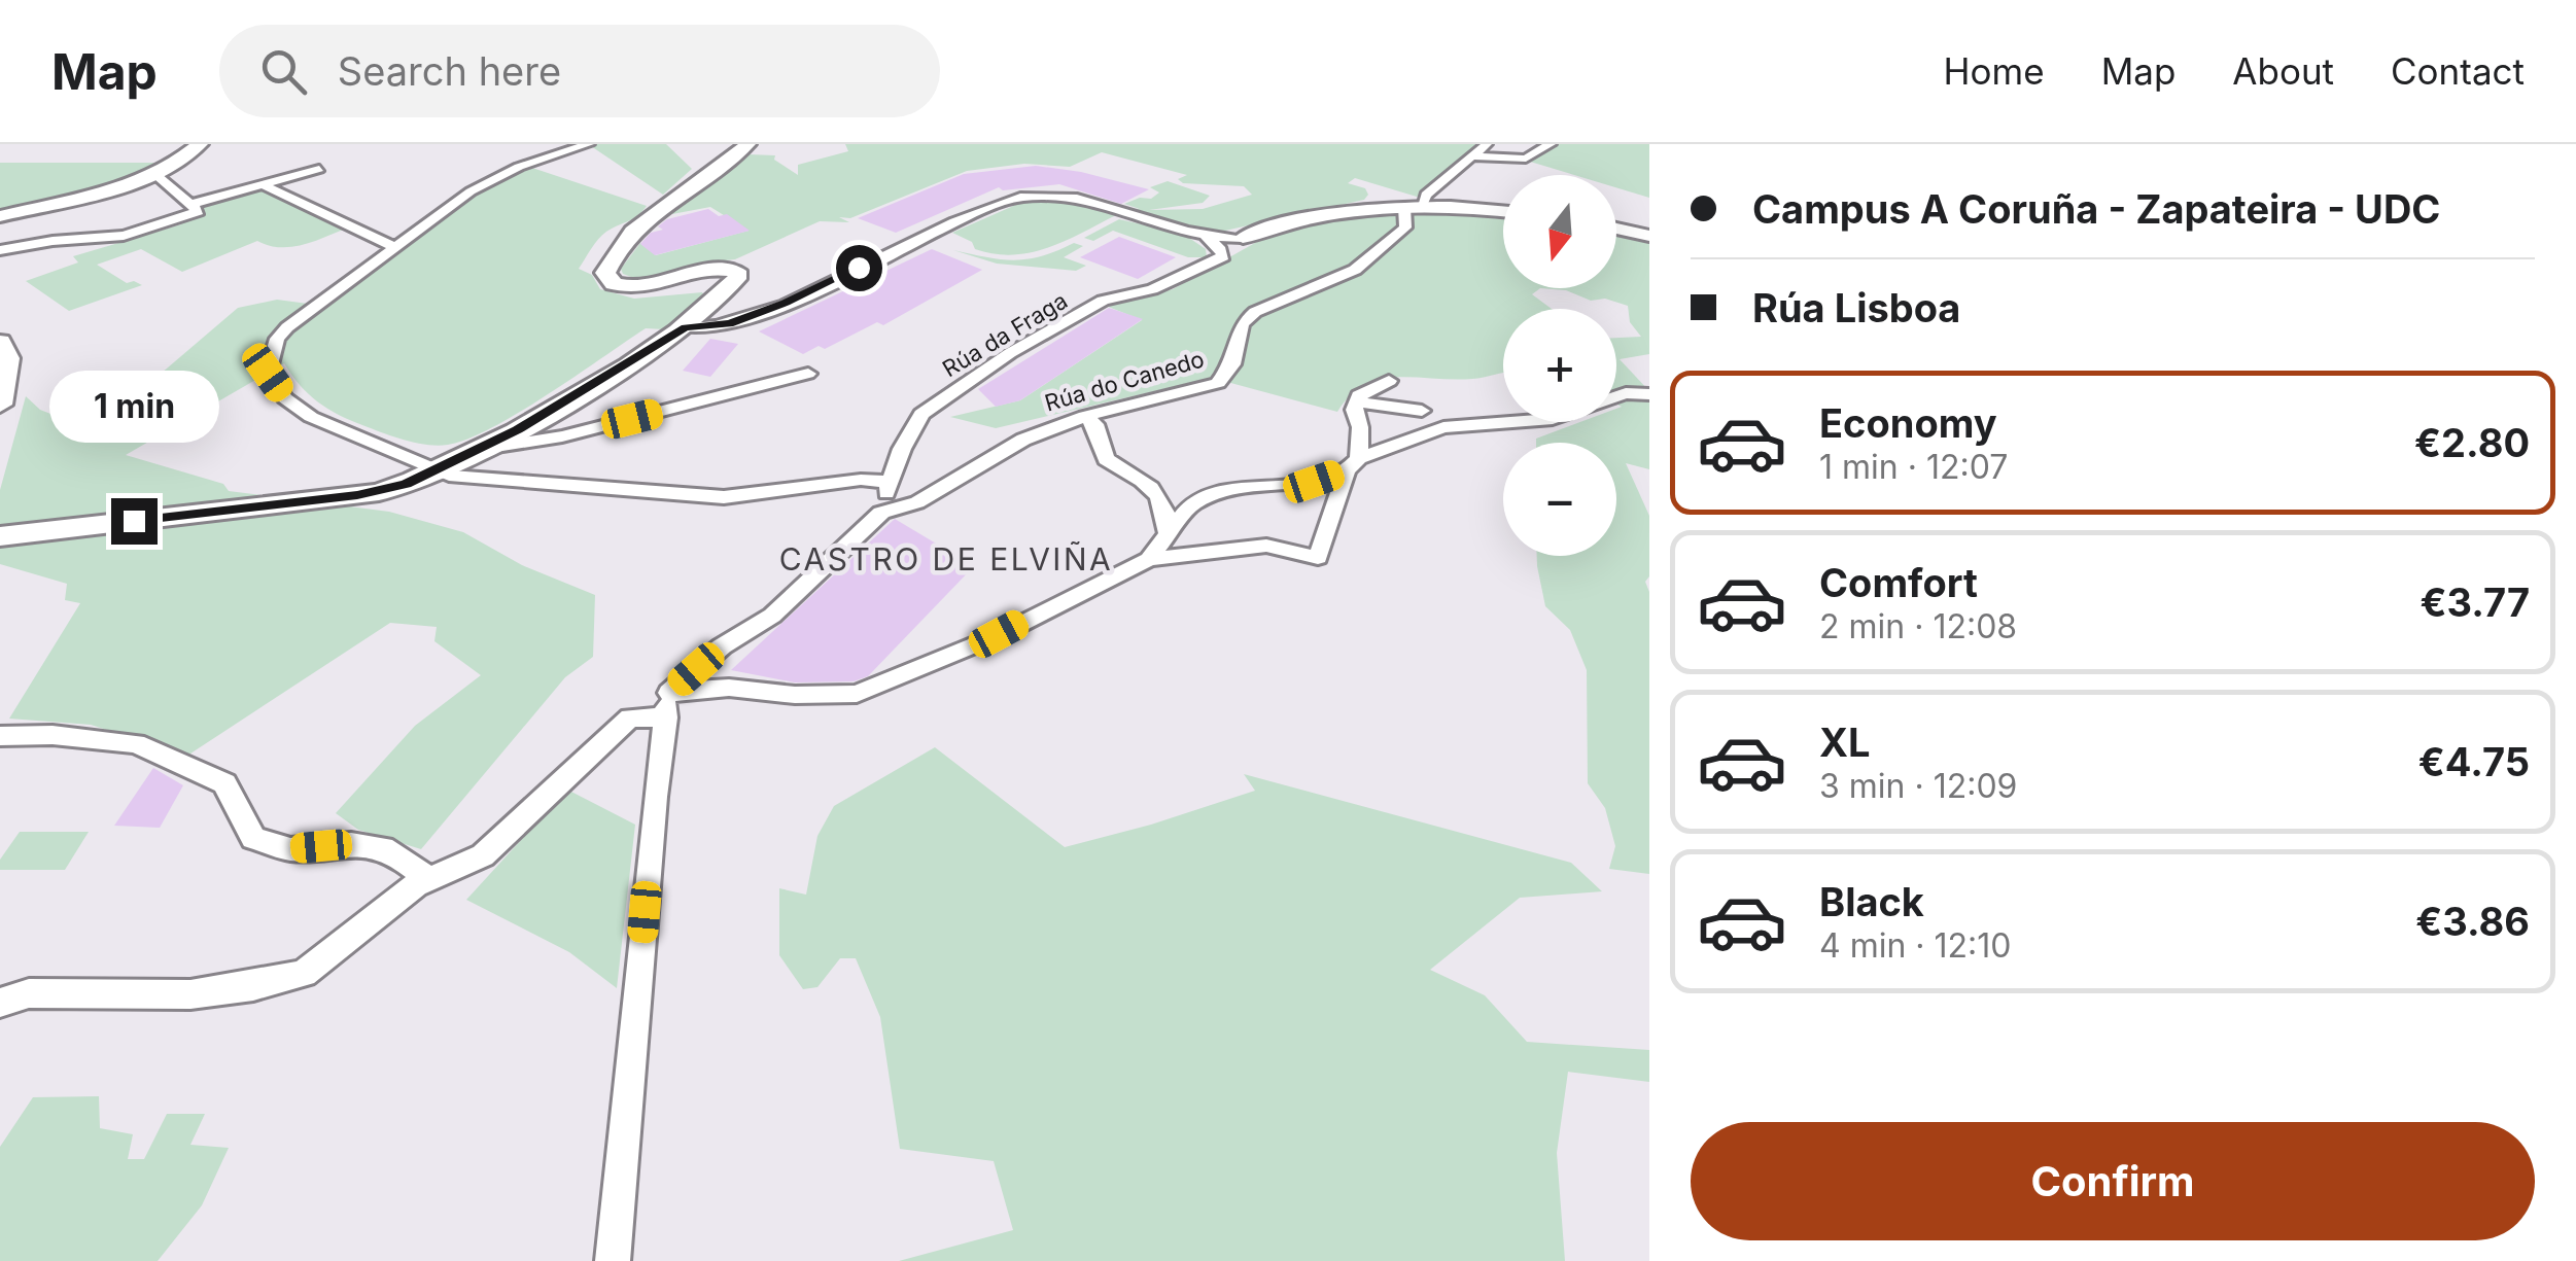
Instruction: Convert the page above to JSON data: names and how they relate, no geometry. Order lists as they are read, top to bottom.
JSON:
{
  "streets": {
    "street": ["Rúa da Fraga", "Rúa do Canedo"]
  },
  "crossings": [
    ["Rúa da Fraga", "Rúa do Canedo"]
  ],
  "districts": ["CASTRO DE ELVIÑA"],
  "north": "bottom",
  "page": {
    "header": "Map",
    "search": "Search here",
    "nav": [
      "Home",
      "Map",
      "About",
      "Contact"
    ],
    "banner": ["Campus A Coruña - Zapateira - UDC", "Rúa Lisboa"],
    "map_buttons": ["+", "−"],
    "bubble": "1 min",
    "list": [
      {
        "name": "Economy",
        "note": "1 min · 12:07",
        "value": "€2.80"
      },
      {
        "name": "Comfort",
        "note": "2 min · 12:08",
        "value": "€3.77"
      },
      {
        "name": "XL",
        "note": "3 min · 12:09",
        "value": "€4.75"
      },
      {
        "name": "Black",
        "note": "4 min · 12:10",
        "value": "€3.86"
      }
    ],
    "buttons": "Confirm"
  }
}
